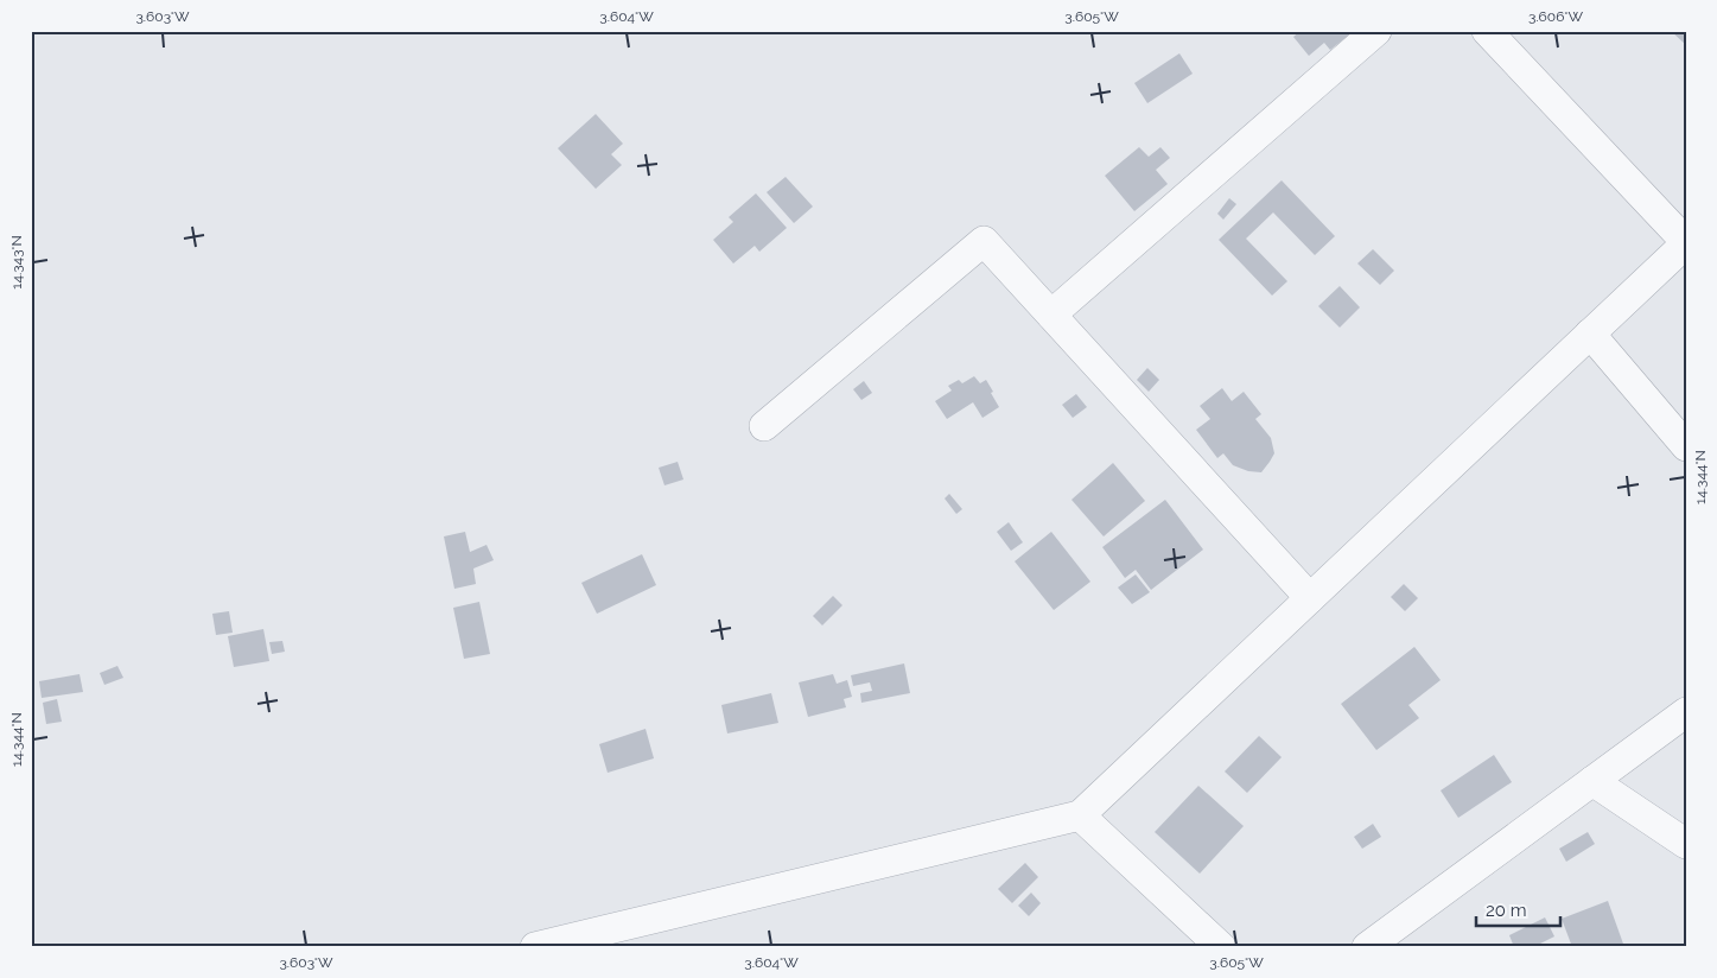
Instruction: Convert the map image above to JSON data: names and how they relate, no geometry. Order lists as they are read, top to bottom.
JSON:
{
  "scale_bar": "20 m",
  "coordinates": [
    "3.603°W",
    "3.604°W",
    "3.605°W",
    "3.606°W",
    "14.343°N",
    "14.344°N"
  ]
}
